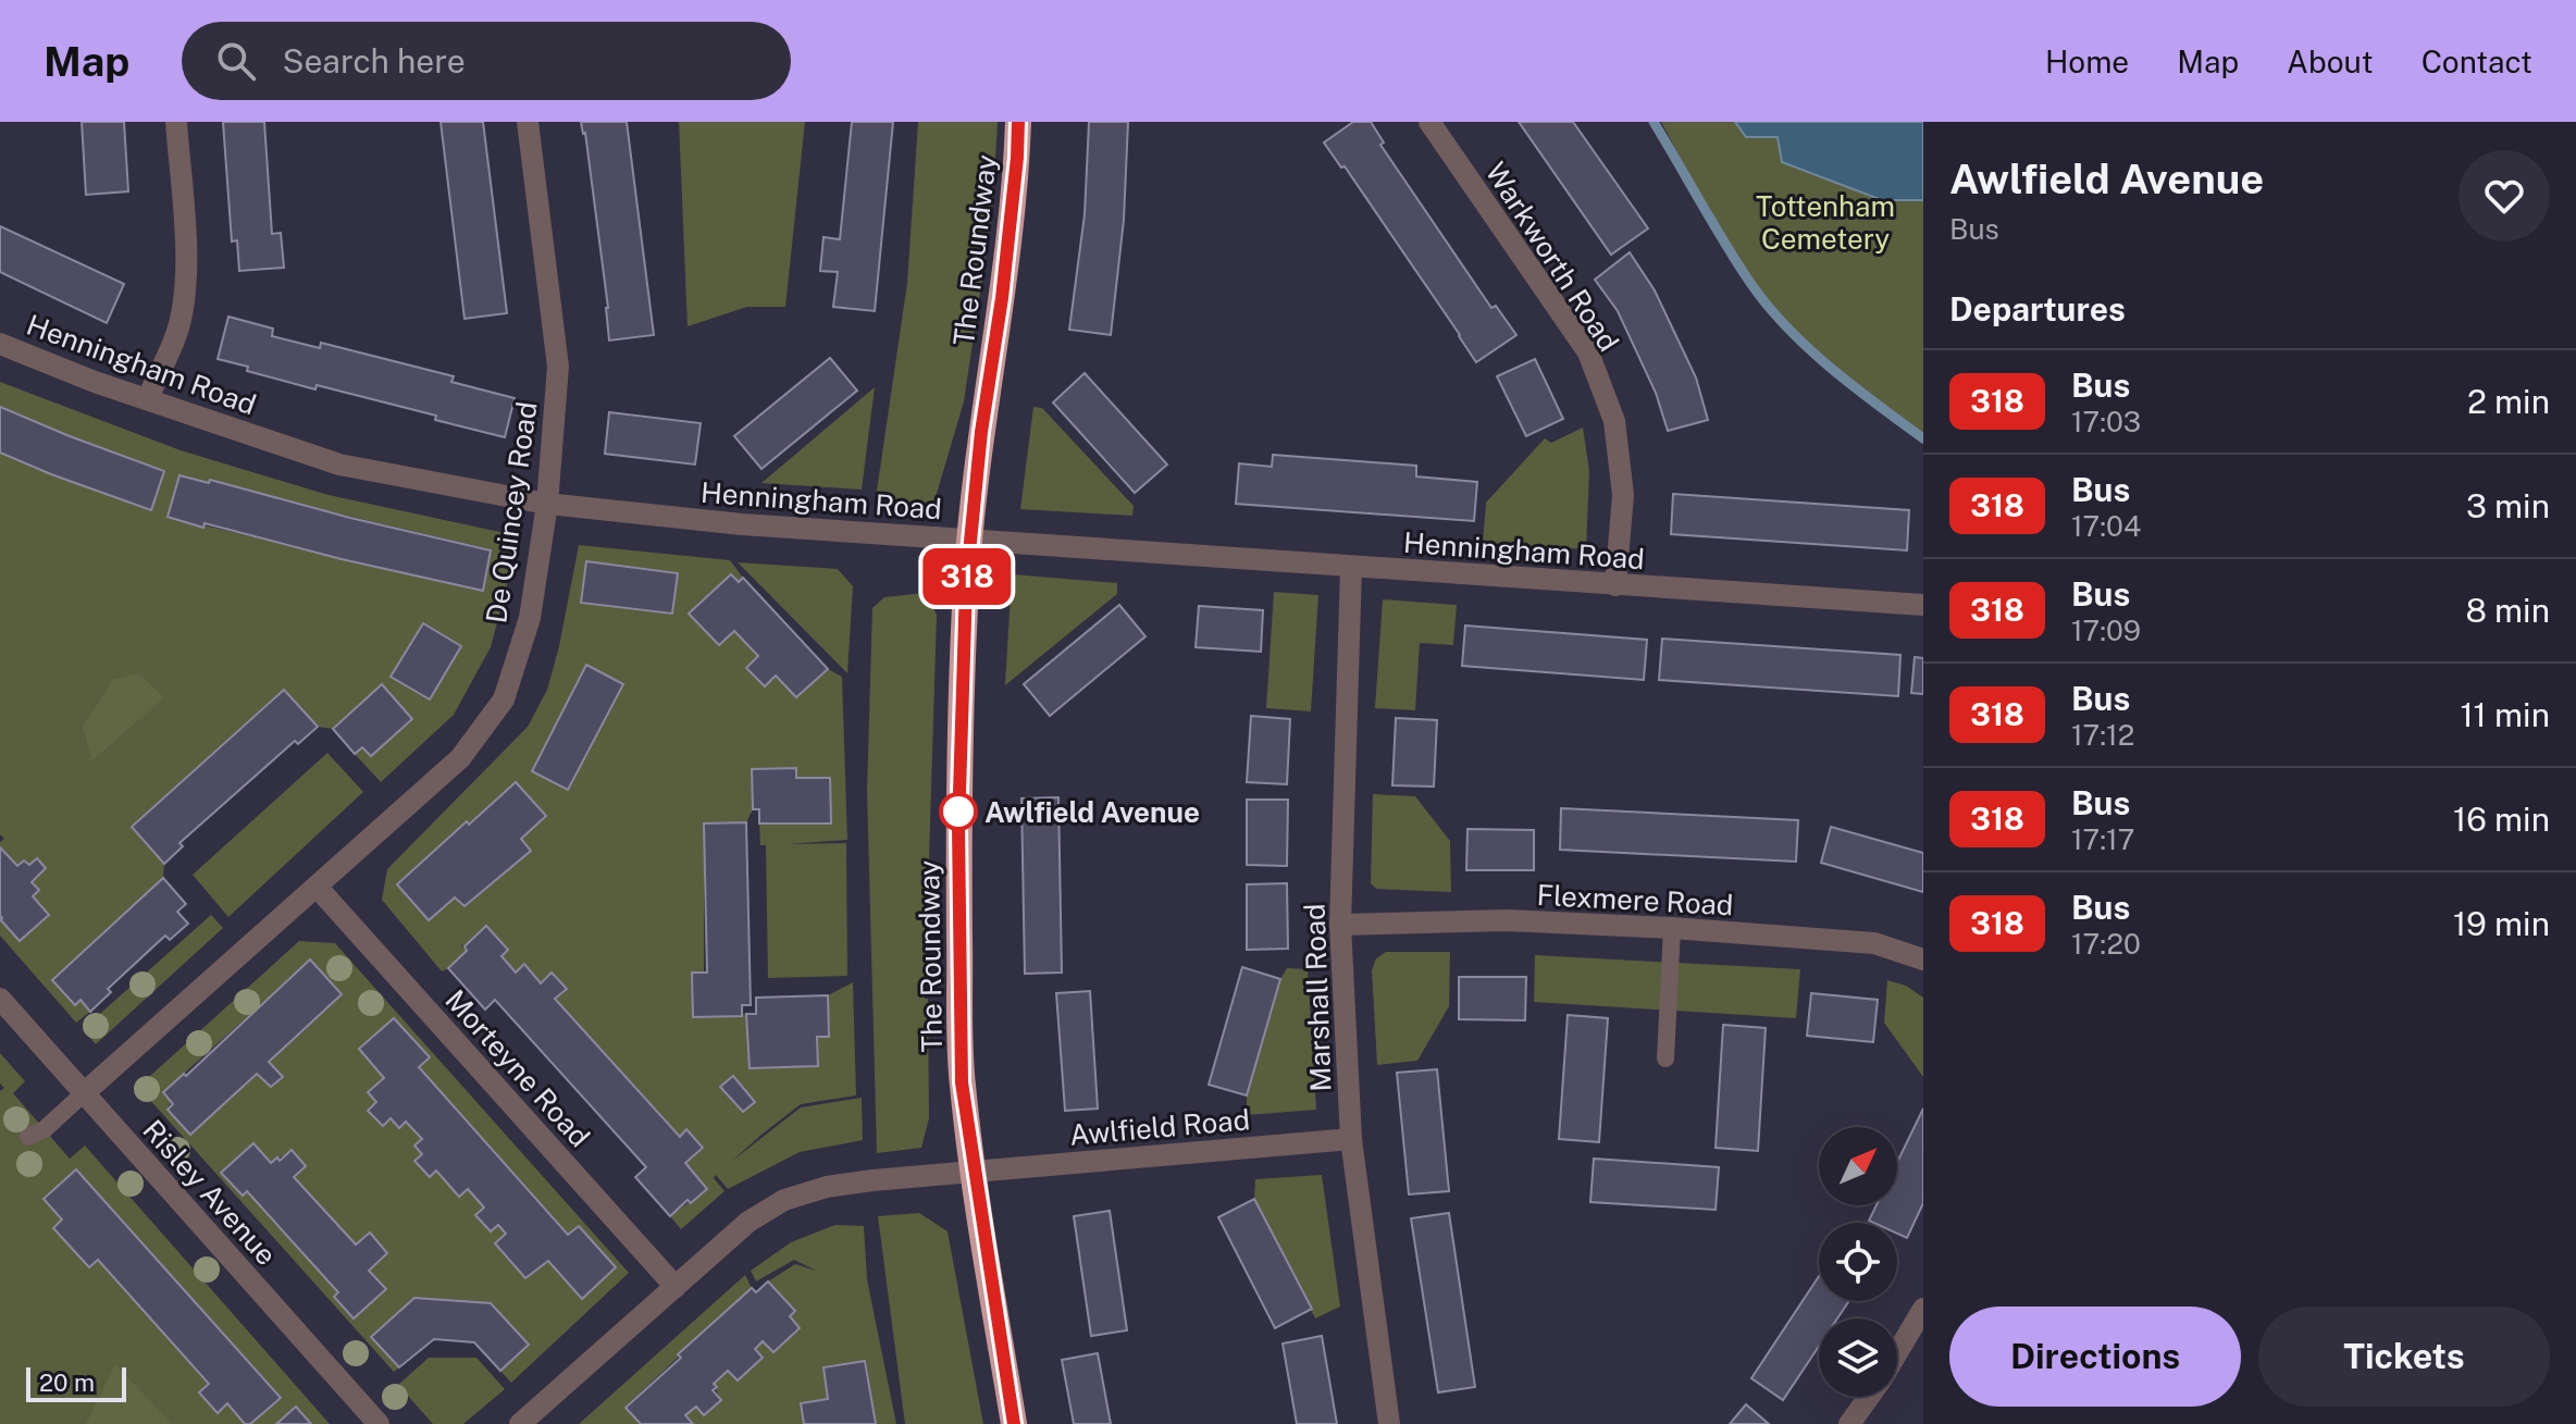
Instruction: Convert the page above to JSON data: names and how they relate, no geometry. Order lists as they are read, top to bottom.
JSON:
{
  "streets": {
    "highway": ["The Roundway"],
    "street": [
      "Warkworth Road",
      "Henningham Road",
      "De Quincey Road",
      "Flexmere Road",
      "Marshall Road",
      "Morteyne Road",
      "Awlfield Road",
      "Risley Avenue"
    ]
  },
  "crossings": [
    ["The Roundway", "Henningham Road"],
    ["The Roundway", "Awlfield Road"],
    ["Warkworth Road", "Henningham Road"],
    ["Henningham Road", "De Quincey Road"],
    ["Henningham Road", "Marshall Road"],
    ["De Quincey Road", "Morteyne Road"],
    ["De Quincey Road", "Risley Avenue"],
    ["Flexmere Road", "Marshall Road"],
    ["Marshall Road", "Awlfield Road"]
  ],
  "parks": ["Tottenham Cemetery"],
  "places": ["Awlfield Avenue"],
  "lines": ["bus line 318"],
  "scale_bar": "20 m",
  "north": "top right",
  "page": {
    "header": "Map",
    "search": "Search here",
    "nav": [
      "Home",
      "Map",
      "About",
      "Contact"
    ],
    "on_map": "318",
    "heading": [
      ["Awlfield Avenue", "Bus"],
      "Departures"
    ],
    "list": [
      {
        "mark": "318",
        "name": "Bus",
        "note": "17:03",
        "value": "2 min"
      },
      {
        "mark": "318",
        "name": "Bus",
        "note": "17:04",
        "value": "3 min"
      },
      {
        "mark": "318",
        "name": "Bus",
        "note": "17:09",
        "value": "8 min"
      },
      {
        "mark": "318",
        "name": "Bus",
        "note": "17:12",
        "value": "11 min"
      },
      {
        "mark": "318",
        "name": "Bus",
        "note": "17:17",
        "value": "16 min"
      },
      {
        "mark": "318",
        "name": "Bus",
        "note": "17:20",
        "value": "19 min"
      }
    ],
    "buttons": ["Directions", "Tickets"],
    "scale": "20 m"
  }
}
